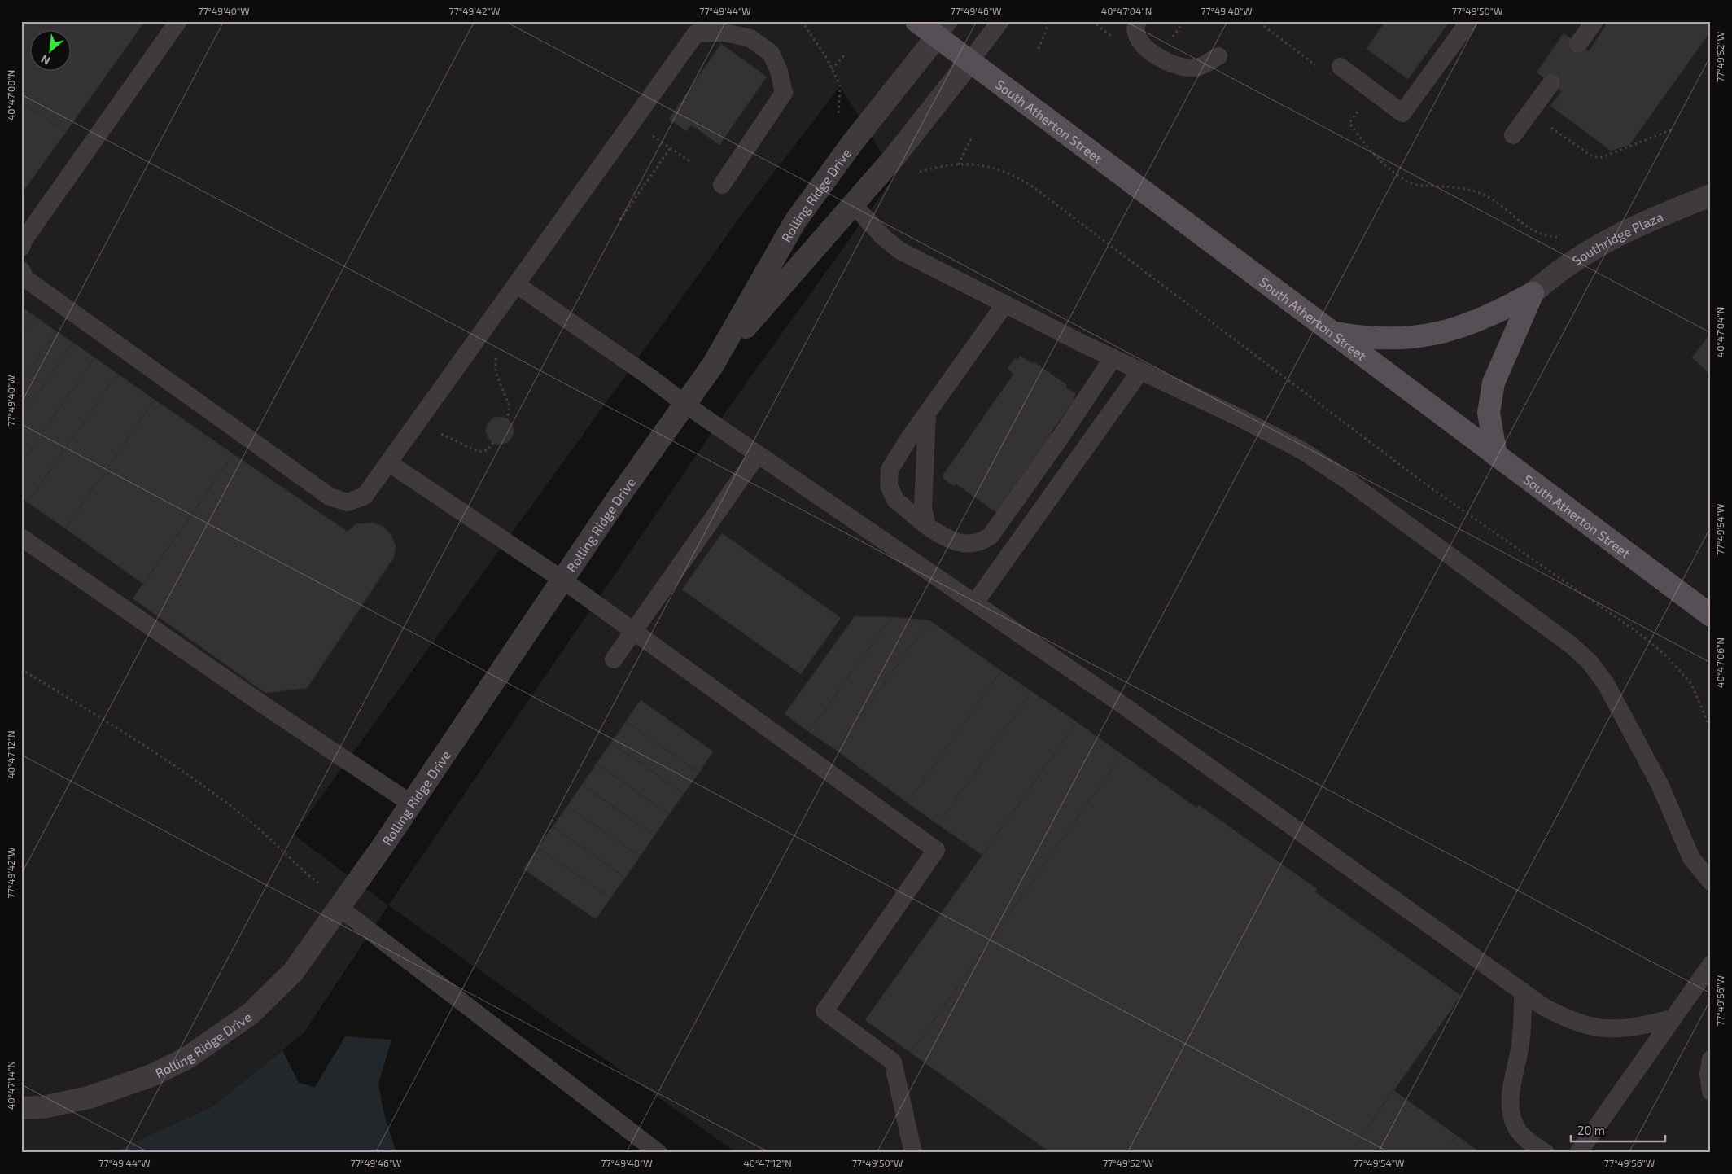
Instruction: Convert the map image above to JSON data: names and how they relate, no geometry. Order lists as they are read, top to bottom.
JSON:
{
  "streets": {
    "main road": ["South Atherton Street"],
    "street": ["Rolling Ridge Drive", "Southridge Plaza"]
  },
  "crossings": [
    ["South Atherton Street", "Rolling Ridge Drive"]
  ],
  "scale_bar": "20 m",
  "north": "bottom left",
  "coordinates": [
    "77°49'40\"W",
    "77°49'42\"W",
    "77°49'44\"W",
    "77°49'46\"W",
    "40°47'04\"N",
    "77°49'48\"W",
    "77°49'50\"W",
    "77°49'52\"W",
    "40°47'08\"N",
    "77°49'54\"W",
    "40°47'06\"N",
    "40°47'12\"N",
    "77°49'56\"W",
    "40°47'14\"N"
  ]
}
